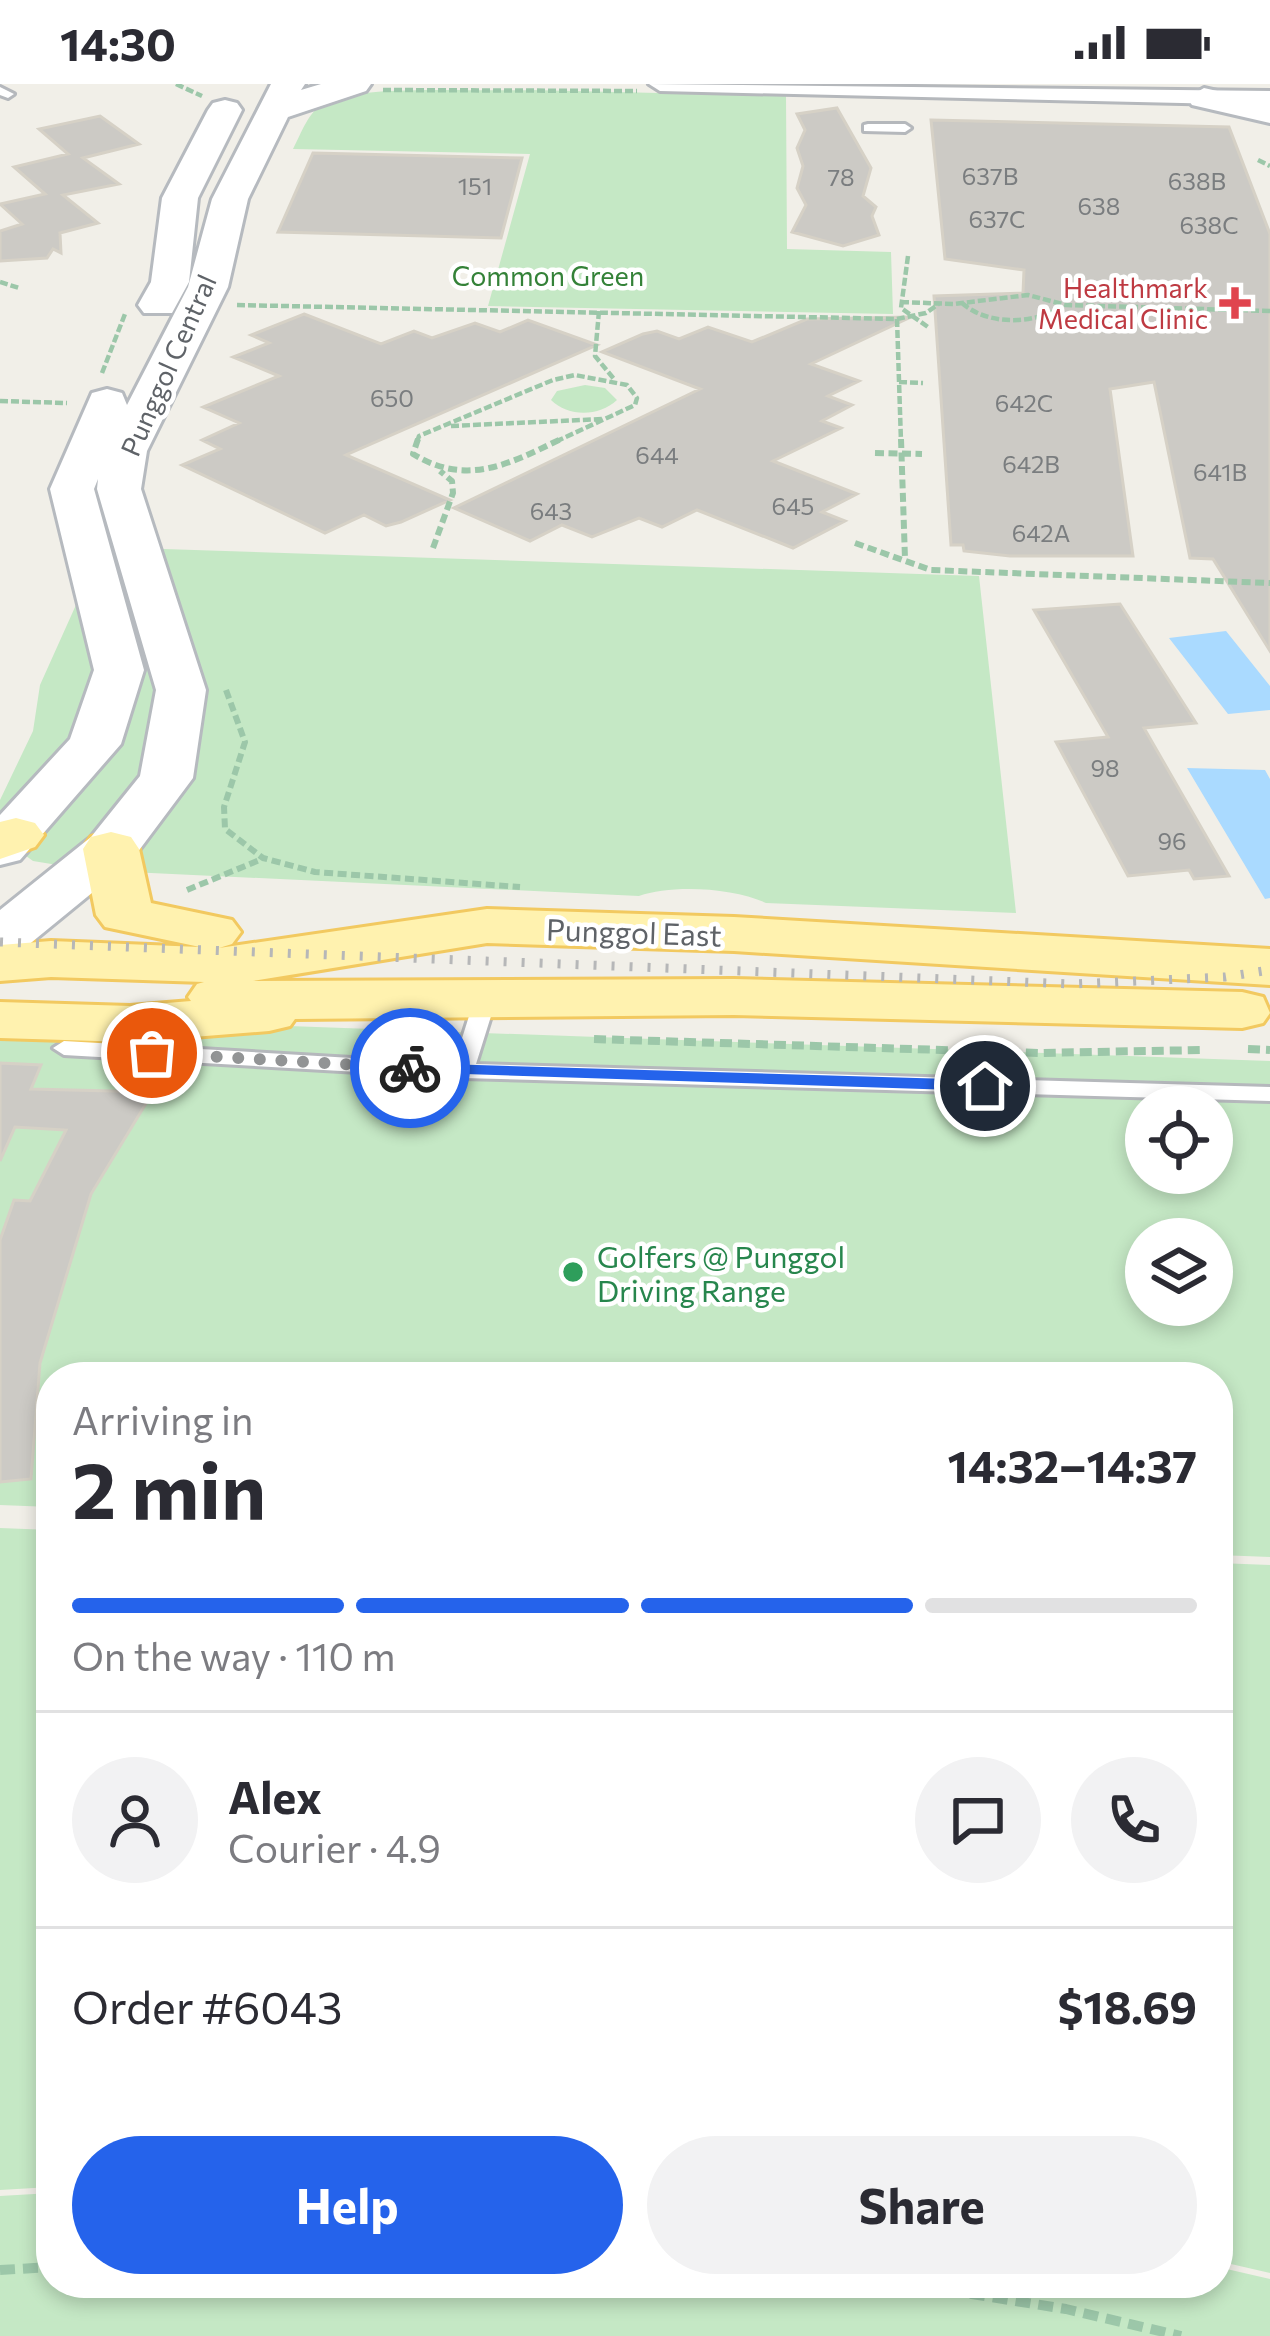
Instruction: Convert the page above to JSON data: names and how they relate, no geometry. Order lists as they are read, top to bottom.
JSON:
{
  "streets": {
    "main road": ["Punggol Central", "Punggol East"]
  },
  "parks": ["Common Green"],
  "places": {
    "health": ["Healthmark Medical Clinic"],
    "other": ["Golfers @ Punggol Driving Range"]
  },
  "house_numbers": [
    "637B",
    "78",
    "638B",
    "151",
    "638",
    "637C",
    "638C",
    "650",
    "642C",
    "644",
    "642B",
    "641B",
    "645",
    "643",
    "642A",
    "98",
    "96"
  ],
  "page": {
    "status": "14:30",
    "heading": ["2 min", "Arriving in", "14:32–14:37"],
    "panel": [
      "Alex",
      "Courier · 4.9",
      "Order #6043",
      "$18.69"
    ],
    "bar": "On the way · 110 m",
    "buttons": ["Help", "Share"]
  }
}
